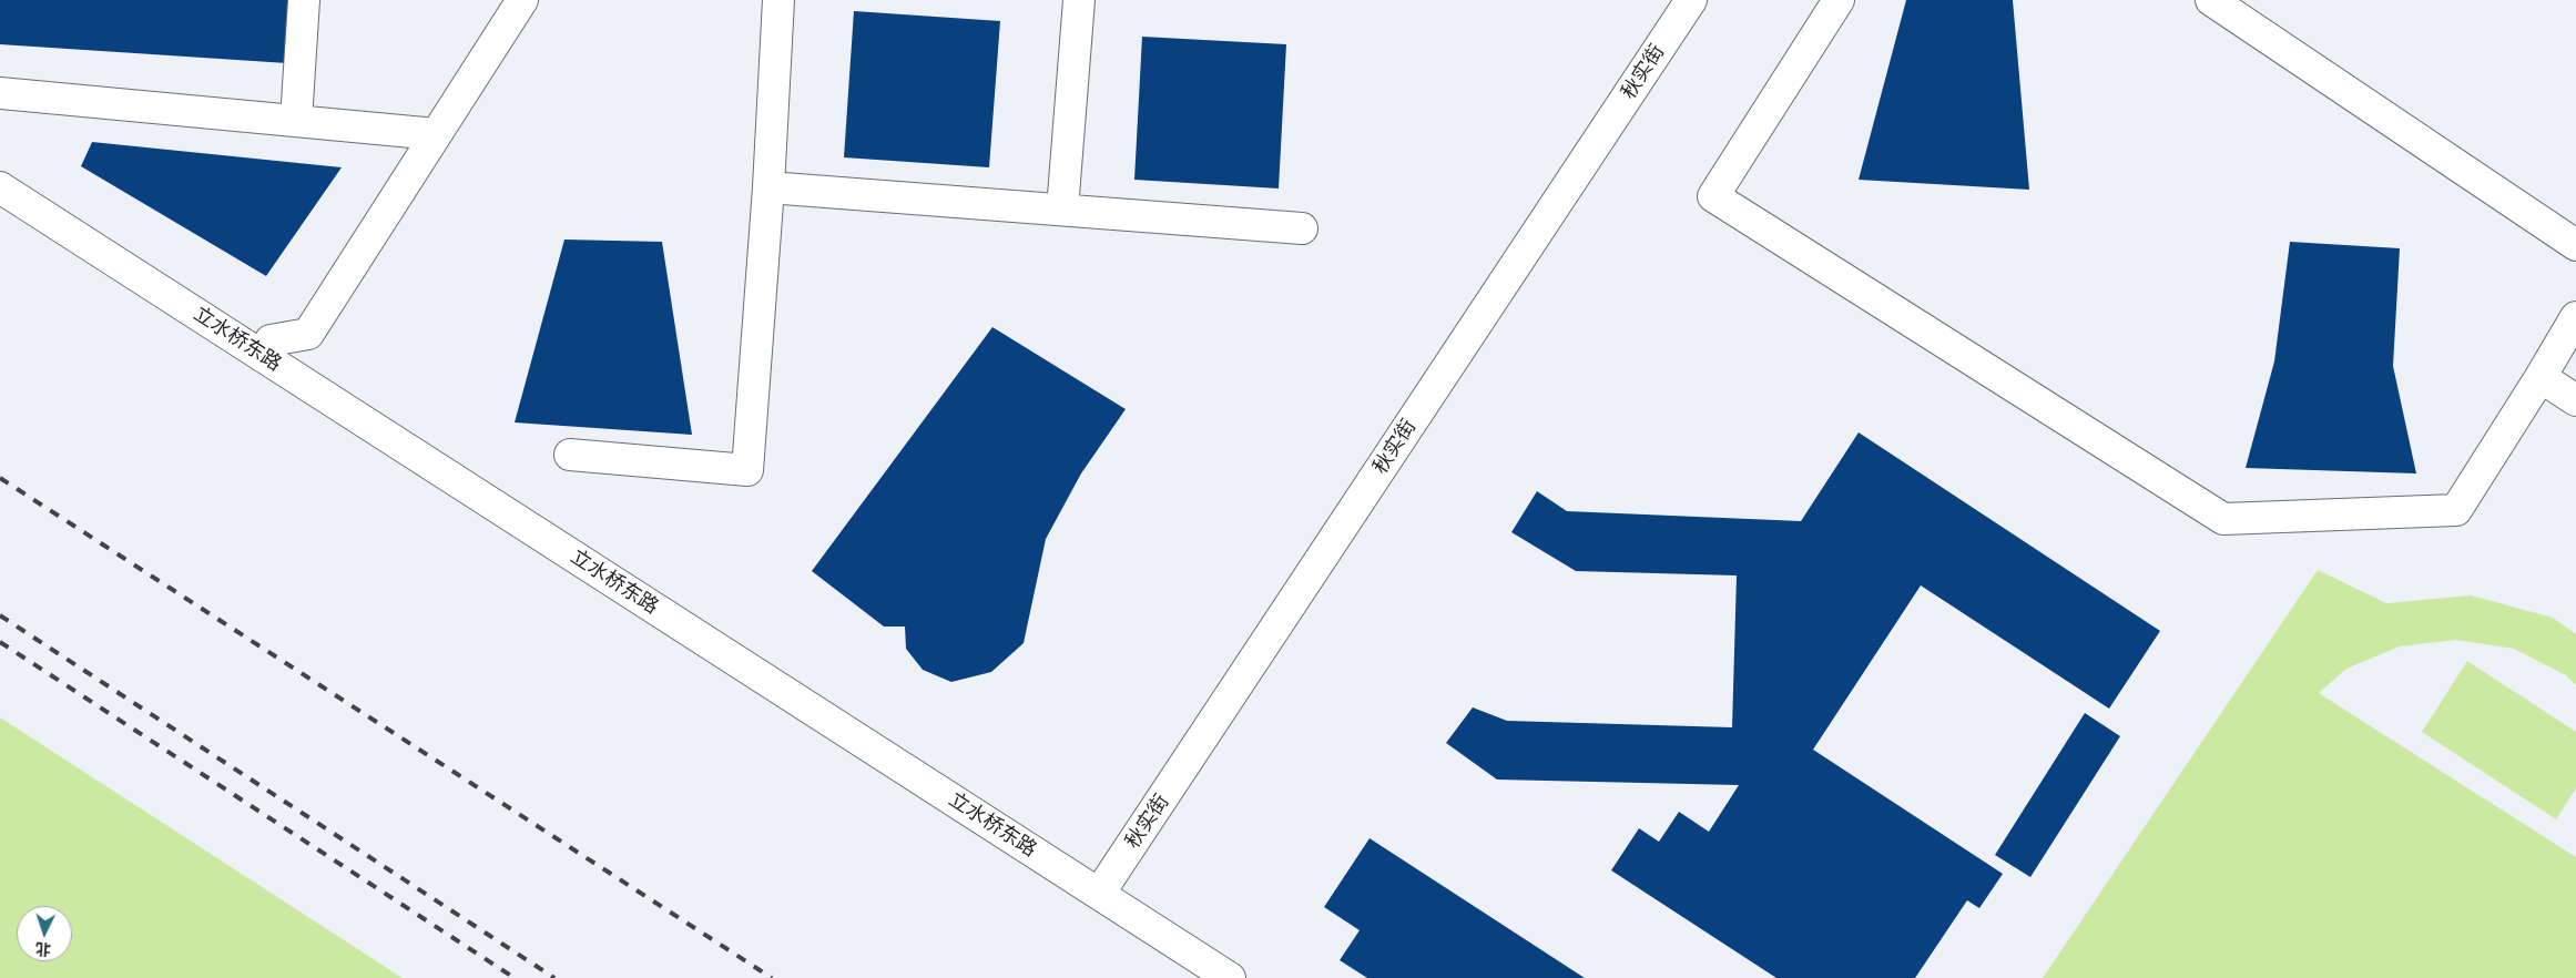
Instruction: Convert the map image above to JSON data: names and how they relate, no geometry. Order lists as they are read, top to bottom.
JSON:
{
  "streets": {
    "street": ["秋实街", "立水桥东路"]
  },
  "crossings": [
    ["秋实街", "立水桥东路"]
  ],
  "north": "bottom"
}
